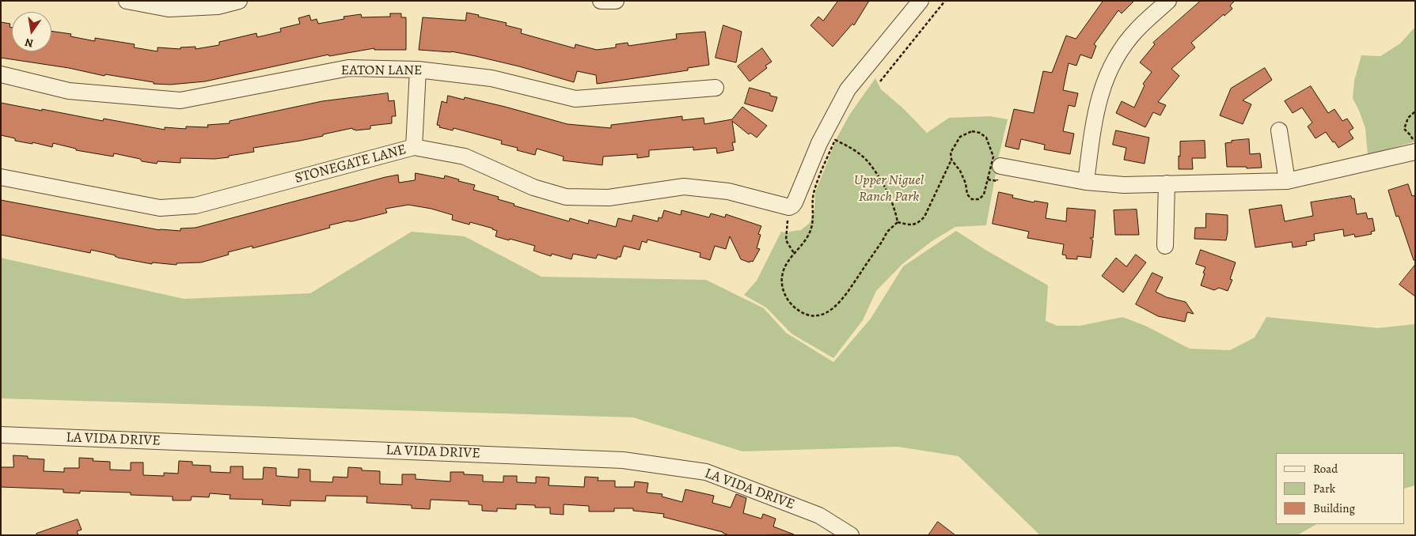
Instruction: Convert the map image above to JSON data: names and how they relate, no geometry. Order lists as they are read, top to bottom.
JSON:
{
  "streets": {
    "street": ["EATON LANE", "STONEGATE LANE", "LA VIDA DRIVE"]
  },
  "parks": ["Upper Niguel Ranch Park"],
  "legend": ["Road", "Park", "Building"],
  "north": "bottom"
}
